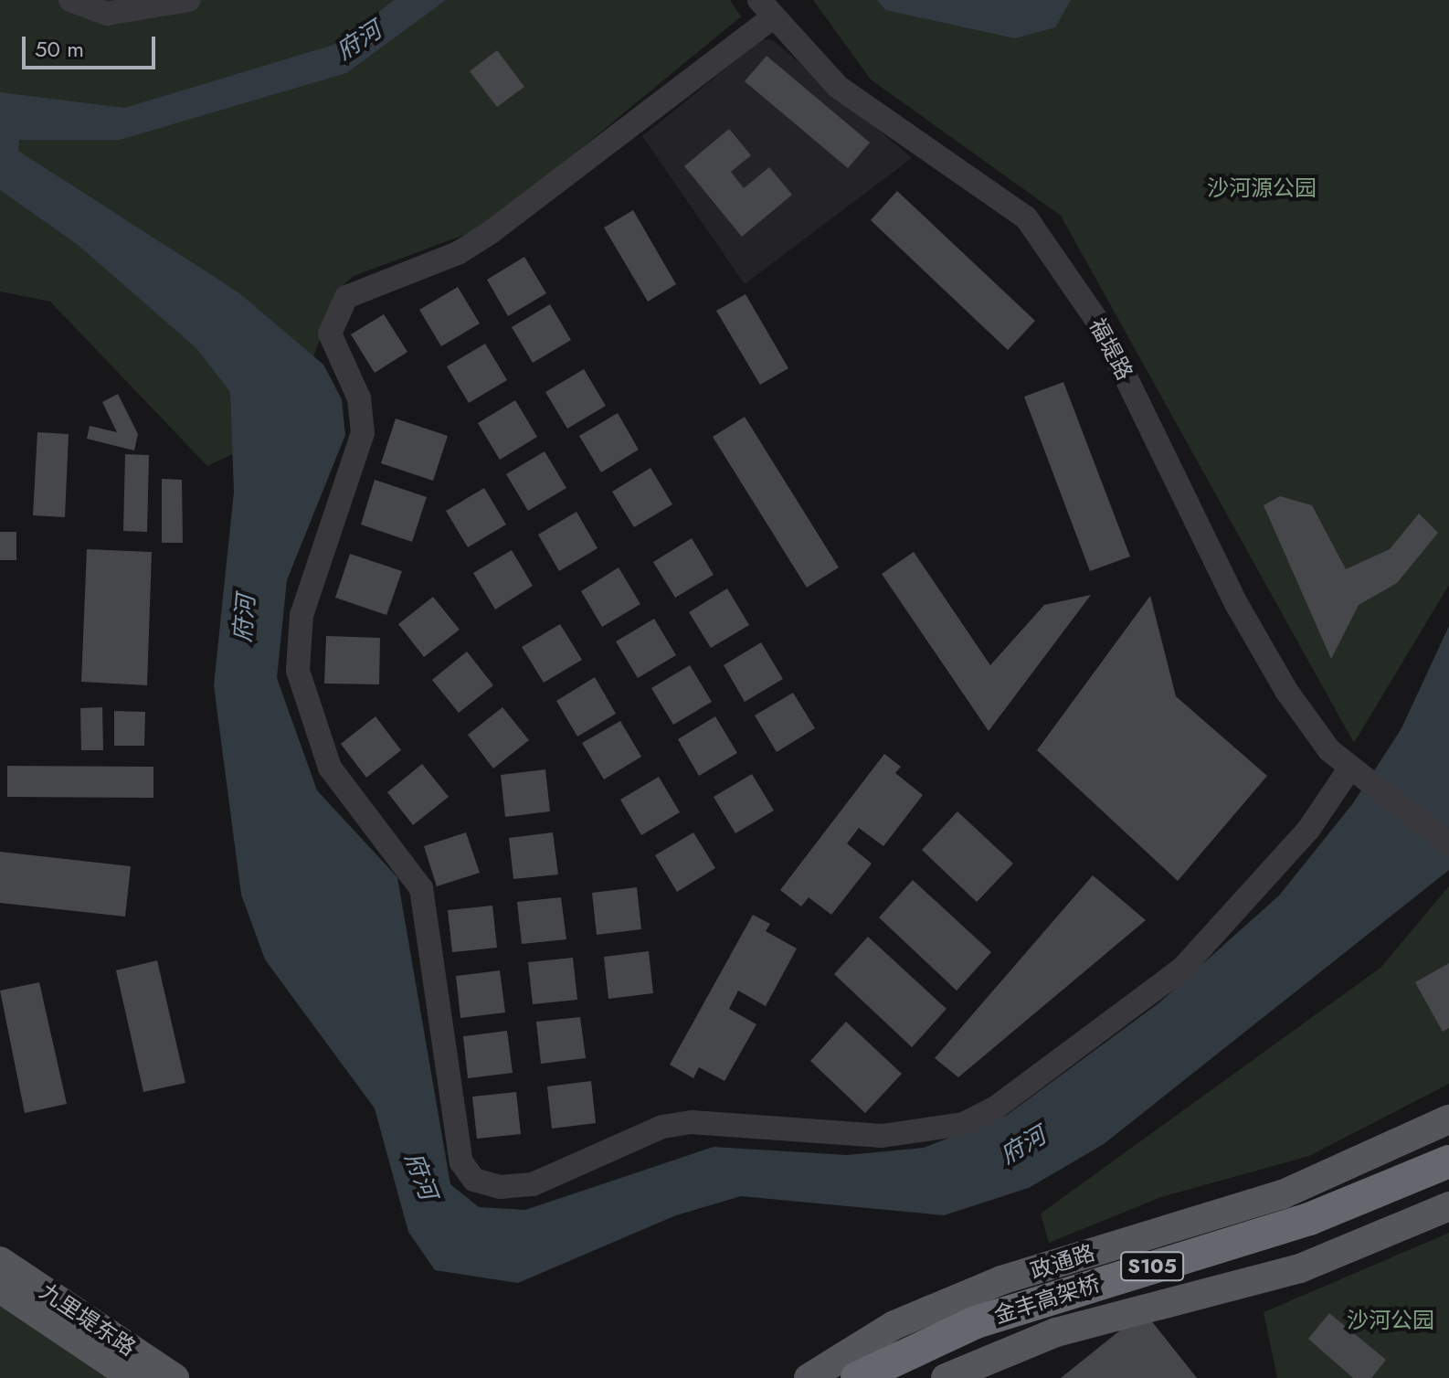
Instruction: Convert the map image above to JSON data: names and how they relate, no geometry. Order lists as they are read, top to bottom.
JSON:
{
  "streets": {
    "highway": ["S105", "金丰高架桥"],
    "main road": ["政通路", "九里堤东路"],
    "street": ["福堤路"]
  },
  "water": ["府河"],
  "parks": ["沙河源公园", "沙河公园"],
  "scale_bar": "50 m"
}
